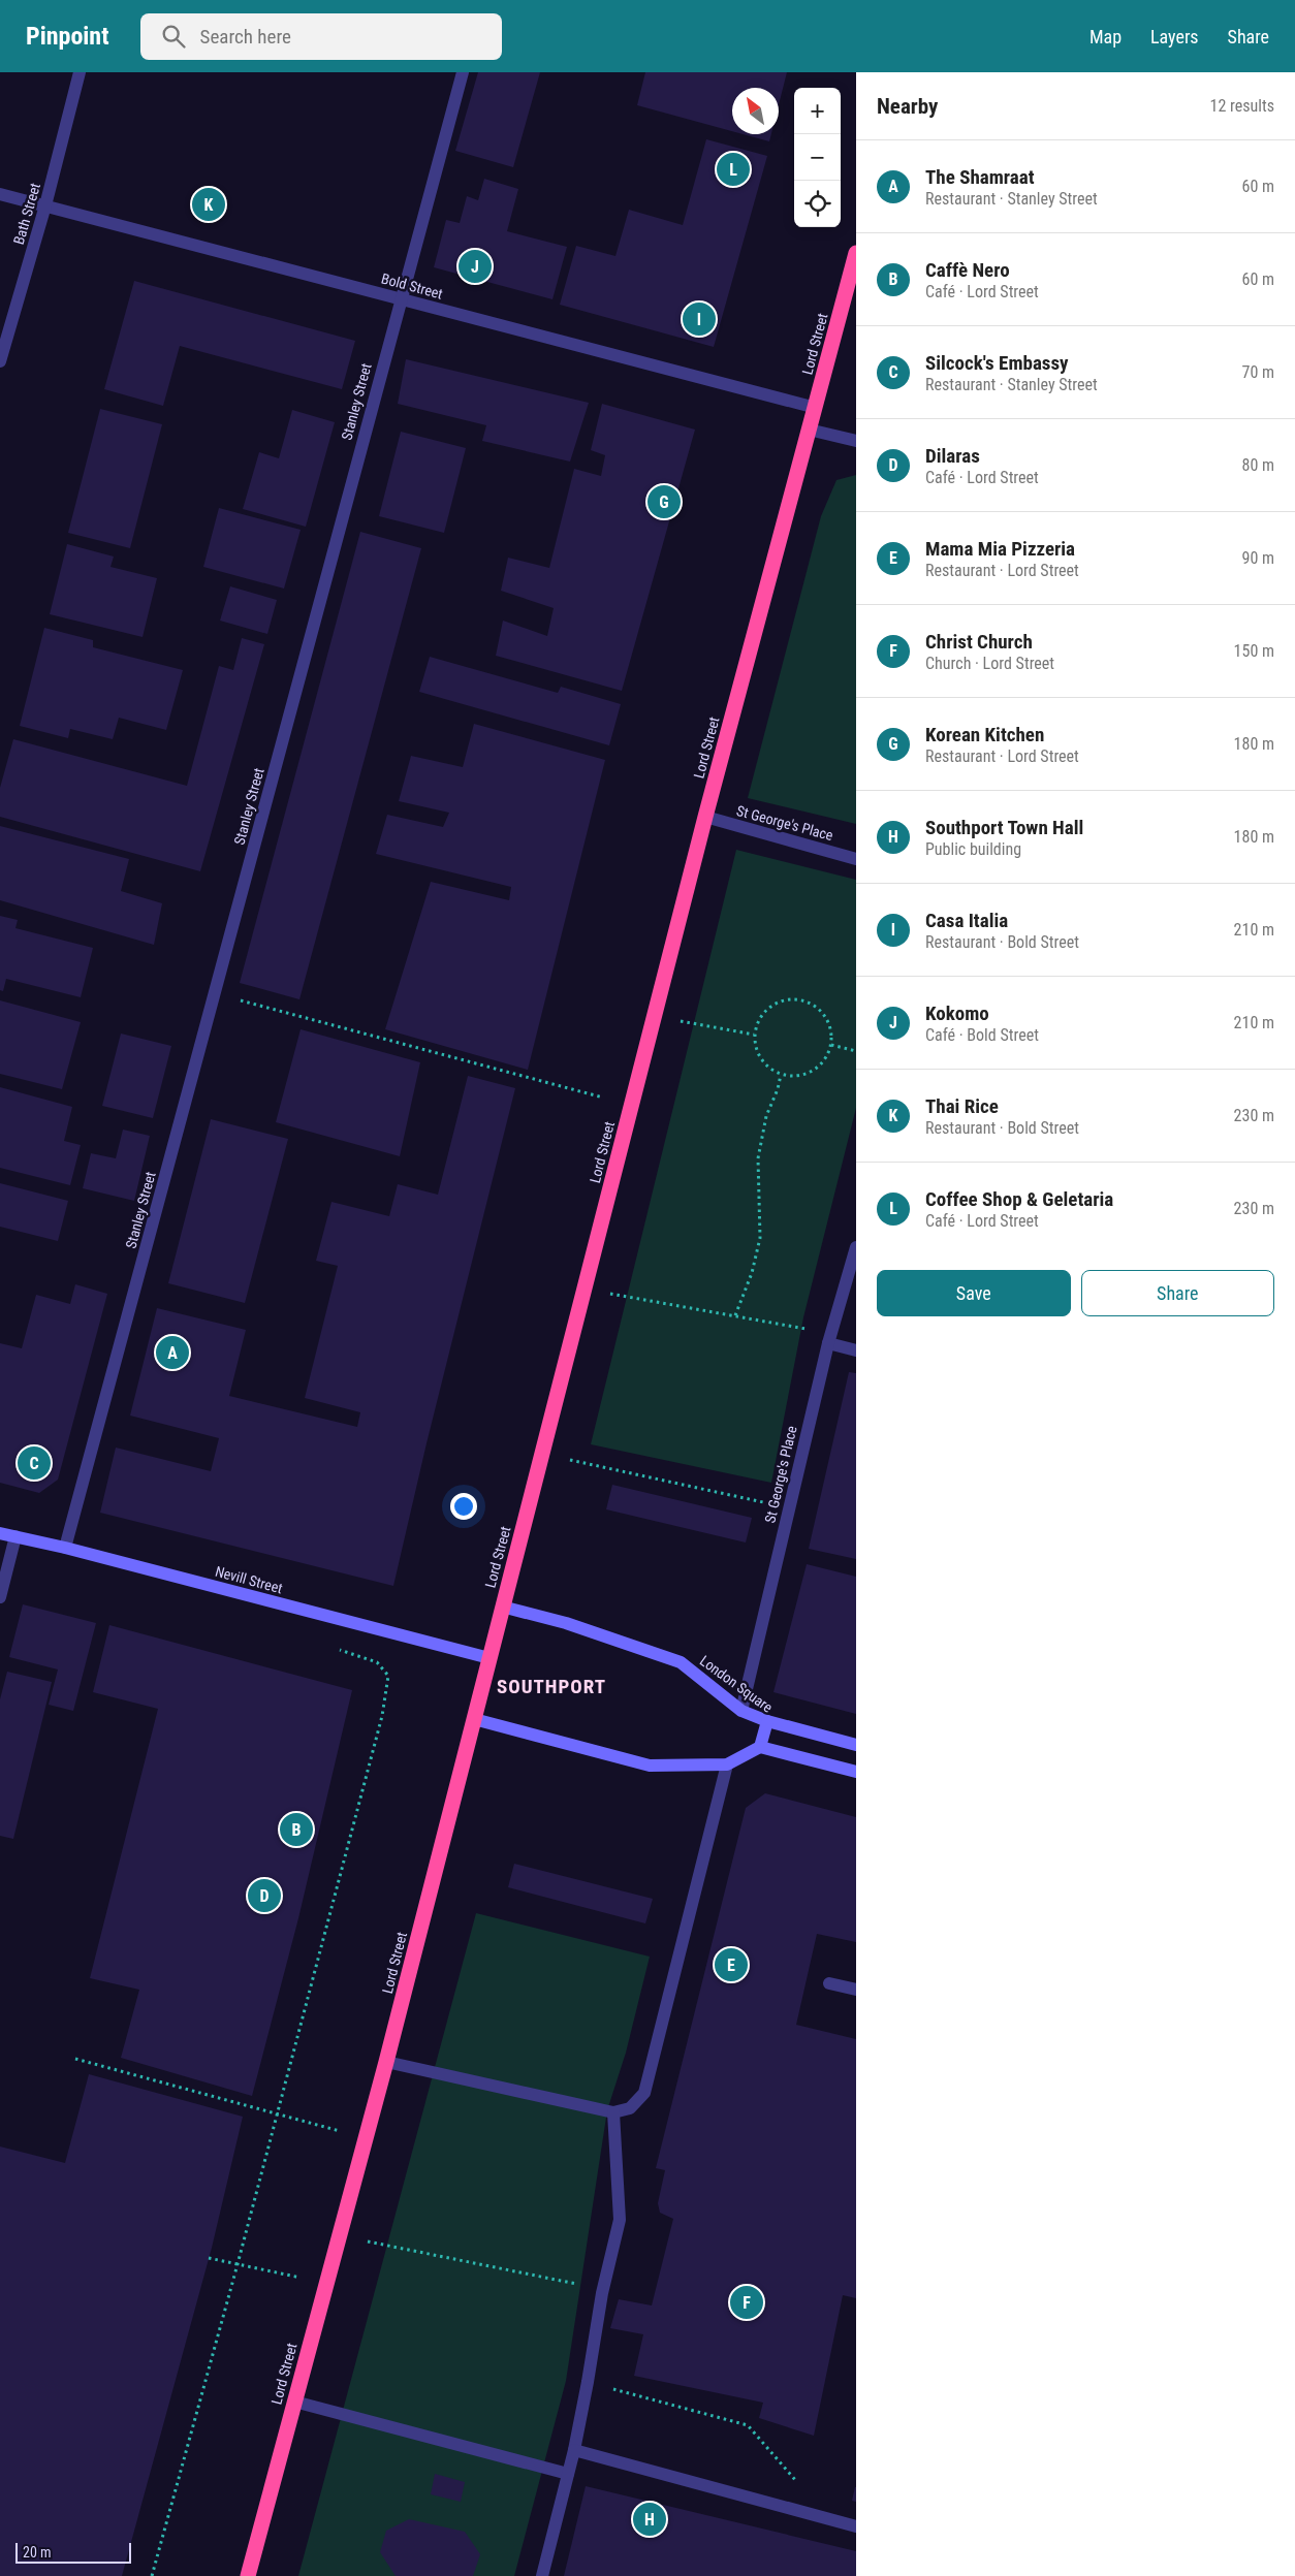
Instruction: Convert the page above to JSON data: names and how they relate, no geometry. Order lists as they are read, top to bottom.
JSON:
{
  "streets": {
    "highway": ["Lord Street"],
    "street": [
      "Bath Street",
      "Bold Street",
      "Stanley Street",
      "St George's Place",
      "Nevill Street",
      "London Square"
    ]
  },
  "crossings": [
    ["Bath Street", "Bold Street"],
    ["Bold Street", "Lord Street"],
    ["Bold Street", "Stanley Street"],
    ["Lord Street", "St George's Place"],
    ["Lord Street", "Nevill Street"],
    ["Lord Street", "London Square"],
    ["Stanley Street", "Nevill Street"],
    ["St George's Place", "London Square"]
  ],
  "districts": ["SOUTHPORT"],
  "scale_bar": "20 m",
  "north": "top left",
  "page": {
    "header": "Pinpoint",
    "search": "Search here",
    "nav": ["Map", "Layers", "Share"],
    "heading": ["Nearby", "12 results"],
    "map_buttons": ["+", "−"],
    "list": [
      {
        "mark": "A",
        "name": "The Shamraat",
        "note": "Restaurant · Stanley Street",
        "value": "60 m"
      },
      {
        "mark": "B",
        "name": "Caffè Nero",
        "note": "Café · Lord Street",
        "value": "60 m"
      },
      {
        "mark": "C",
        "name": "Silcock's Embassy",
        "note": "Restaurant · Stanley Street",
        "value": "70 m"
      },
      {
        "mark": "D",
        "name": "Dilaras",
        "note": "Café · Lord Street",
        "value": "80 m"
      },
      {
        "mark": "E",
        "name": "Mama Mia Pizzeria",
        "note": "Restaurant · Lord Street",
        "value": "90 m"
      },
      {
        "mark": "F",
        "name": "Christ Church",
        "note": "Church · Lord Street",
        "value": "150 m"
      },
      {
        "mark": "G",
        "name": "Korean Kitchen",
        "note": "Restaurant · Lord Street",
        "value": "180 m"
      },
      {
        "mark": "H",
        "name": "Southport Town Hall",
        "note": "Public building",
        "value": "180 m"
      },
      {
        "mark": "I",
        "name": "Casa Italia",
        "note": "Restaurant · Bold Street",
        "value": "210 m"
      },
      {
        "mark": "J",
        "name": "Kokomo",
        "note": "Café · Bold Street",
        "value": "210 m"
      },
      {
        "mark": "K",
        "name": "Thai Rice",
        "note": "Restaurant · Bold Street",
        "value": "230 m"
      },
      {
        "mark": "L",
        "name": "Coffee Shop & Geletaria",
        "note": "Café · Lord Street",
        "value": "230 m"
      }
    ],
    "pins": [
      "L",
      "K",
      "J",
      "I",
      "G",
      "A",
      "C",
      "B",
      "D",
      "E",
      "F",
      "H"
    ],
    "buttons": ["Save", "Share"],
    "scale": "20 m"
  }
}
